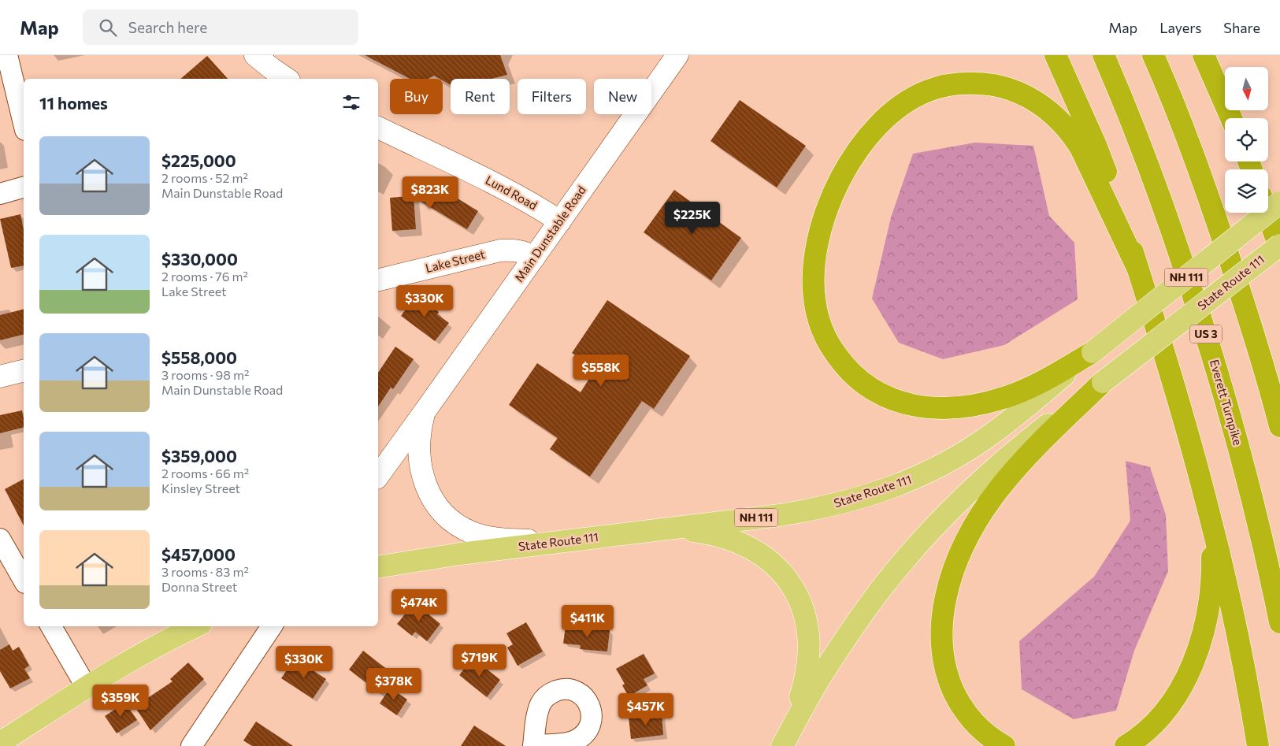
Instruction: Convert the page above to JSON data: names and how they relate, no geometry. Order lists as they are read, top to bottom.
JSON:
{
  "streets": {
    "highway": ["US 3", "Everett Turnpike"],
    "main road": ["NH 111", "State Route 111"],
    "street": ["Lund Road", "Main Dunstable Road", "Lake Street"]
  },
  "crossings": [
    ["Lund Road", "Main Dunstable Road"],
    ["Main Dunstable Road", "Lake Street"],
    ["Main Dunstable Road", "State Route 111"]
  ],
  "north": "bottom",
  "page": {
    "header": "Map",
    "search": "Search here",
    "nav": ["Map", "Layers", "Share"],
    "chip": [
      "Buy",
      "Rent",
      "Filters",
      "New"
    ],
    "heading": "11 homes",
    "list": [
      {
        "name": "$225,000",
        "note": "2 rooms · 52 m² · Main Dunstable Road"
      },
      {
        "name": "$330,000",
        "note": "2 rooms · 76 m² · Lake Street"
      },
      {
        "name": "$558,000",
        "note": "3 rooms · 98 m² · Main Dunstable Road"
      },
      {
        "name": "$359,000",
        "note": "2 rooms · 66 m² · Kinsley Street"
      },
      {
        "name": "$457,000",
        "note": "3 rooms · 83 m² · Donna Street"
      }
    ],
    "price": [
      "$823K",
      "$225K",
      "$330K",
      "$558K",
      "$474K",
      "$411K",
      "$719K",
      "$330K",
      "$378K",
      "$359K",
      "$457K"
    ]
  }
}
